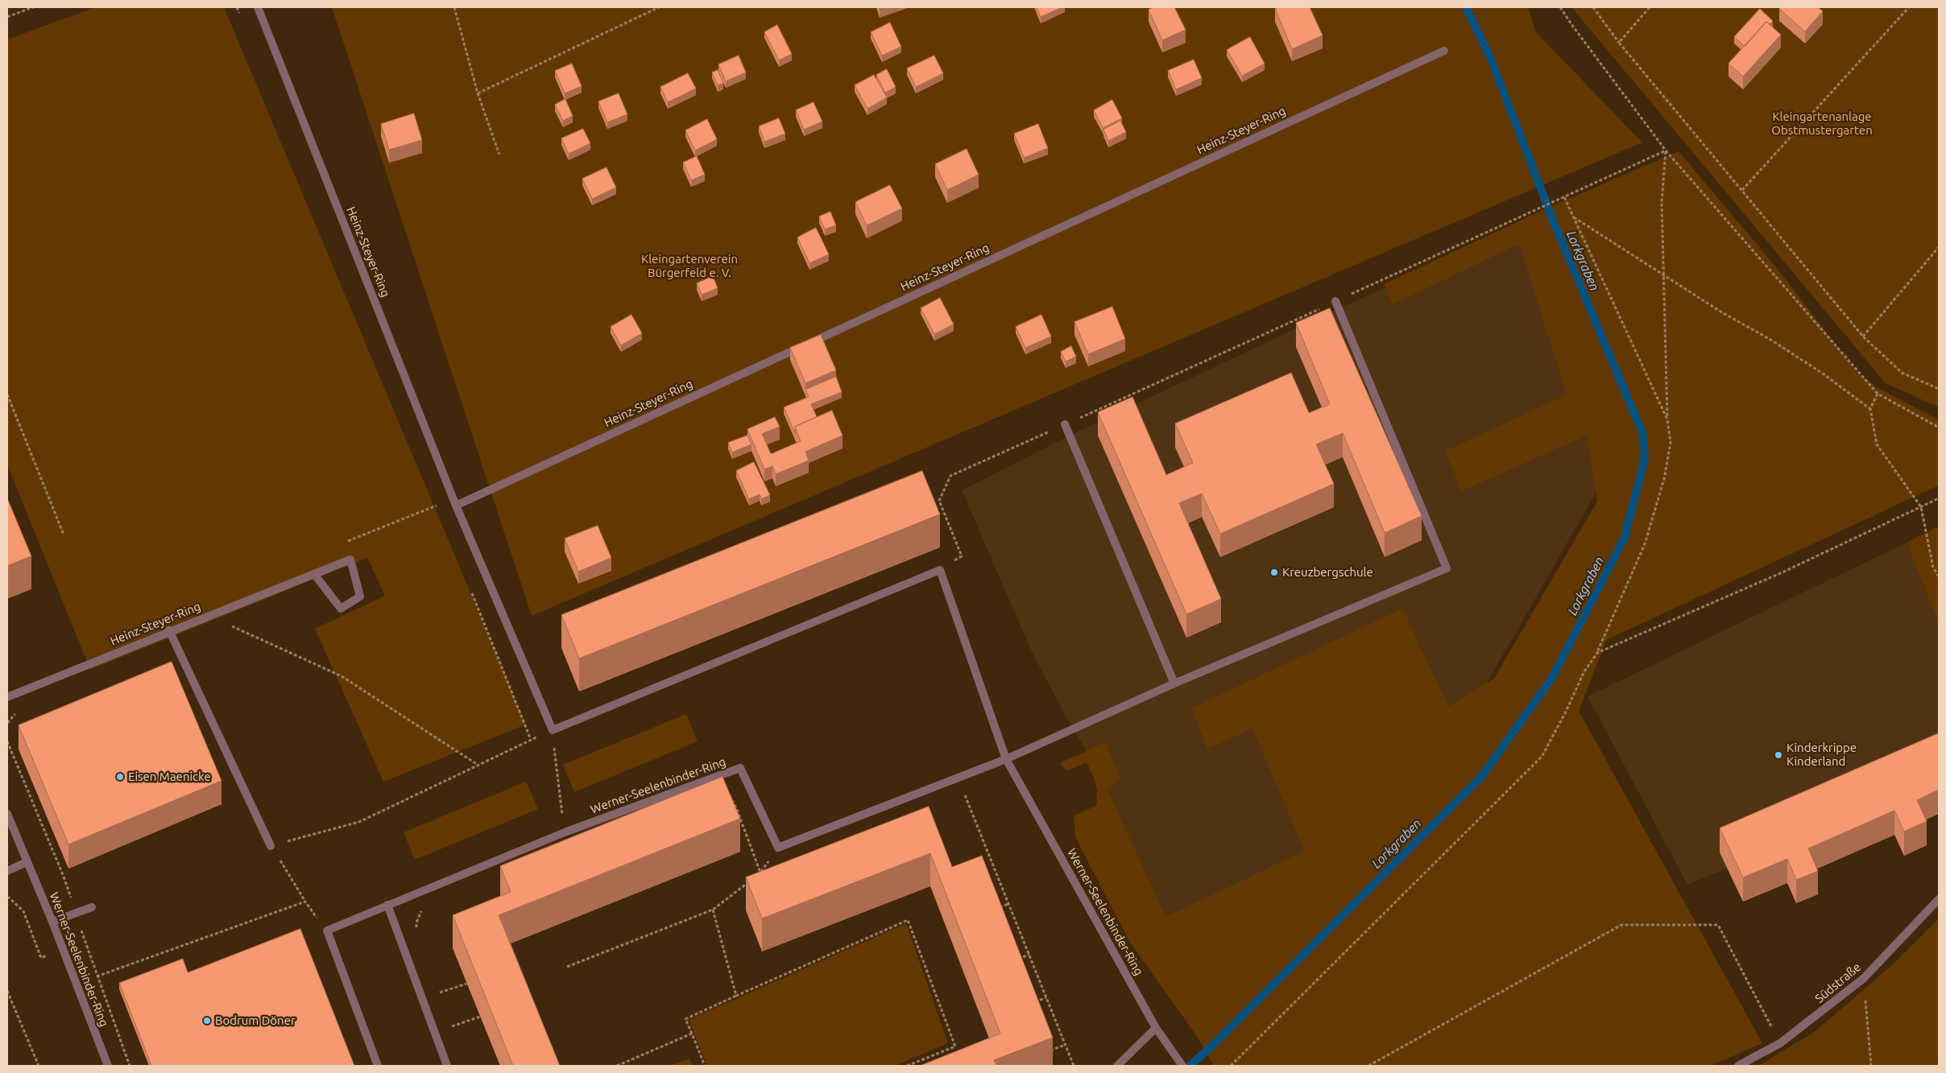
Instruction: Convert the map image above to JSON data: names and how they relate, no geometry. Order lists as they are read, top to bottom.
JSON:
{
  "streets": {
    "street": ["Heinz-Steyer-Ring", "Werner-Seelenbinder-Ring", "Südstraße"]
  },
  "water": ["Lorkgraben"],
  "parks": ["Kleingartenanlage Obstmustergarten", "Kleingartenverein Bürgerfeld e. V."],
  "places": [
    "Kreuzbergschule",
    "Kinderkrippe Kinderland",
    "Eisen Maenicke",
    "Bodrum Döner"
  ]
}
